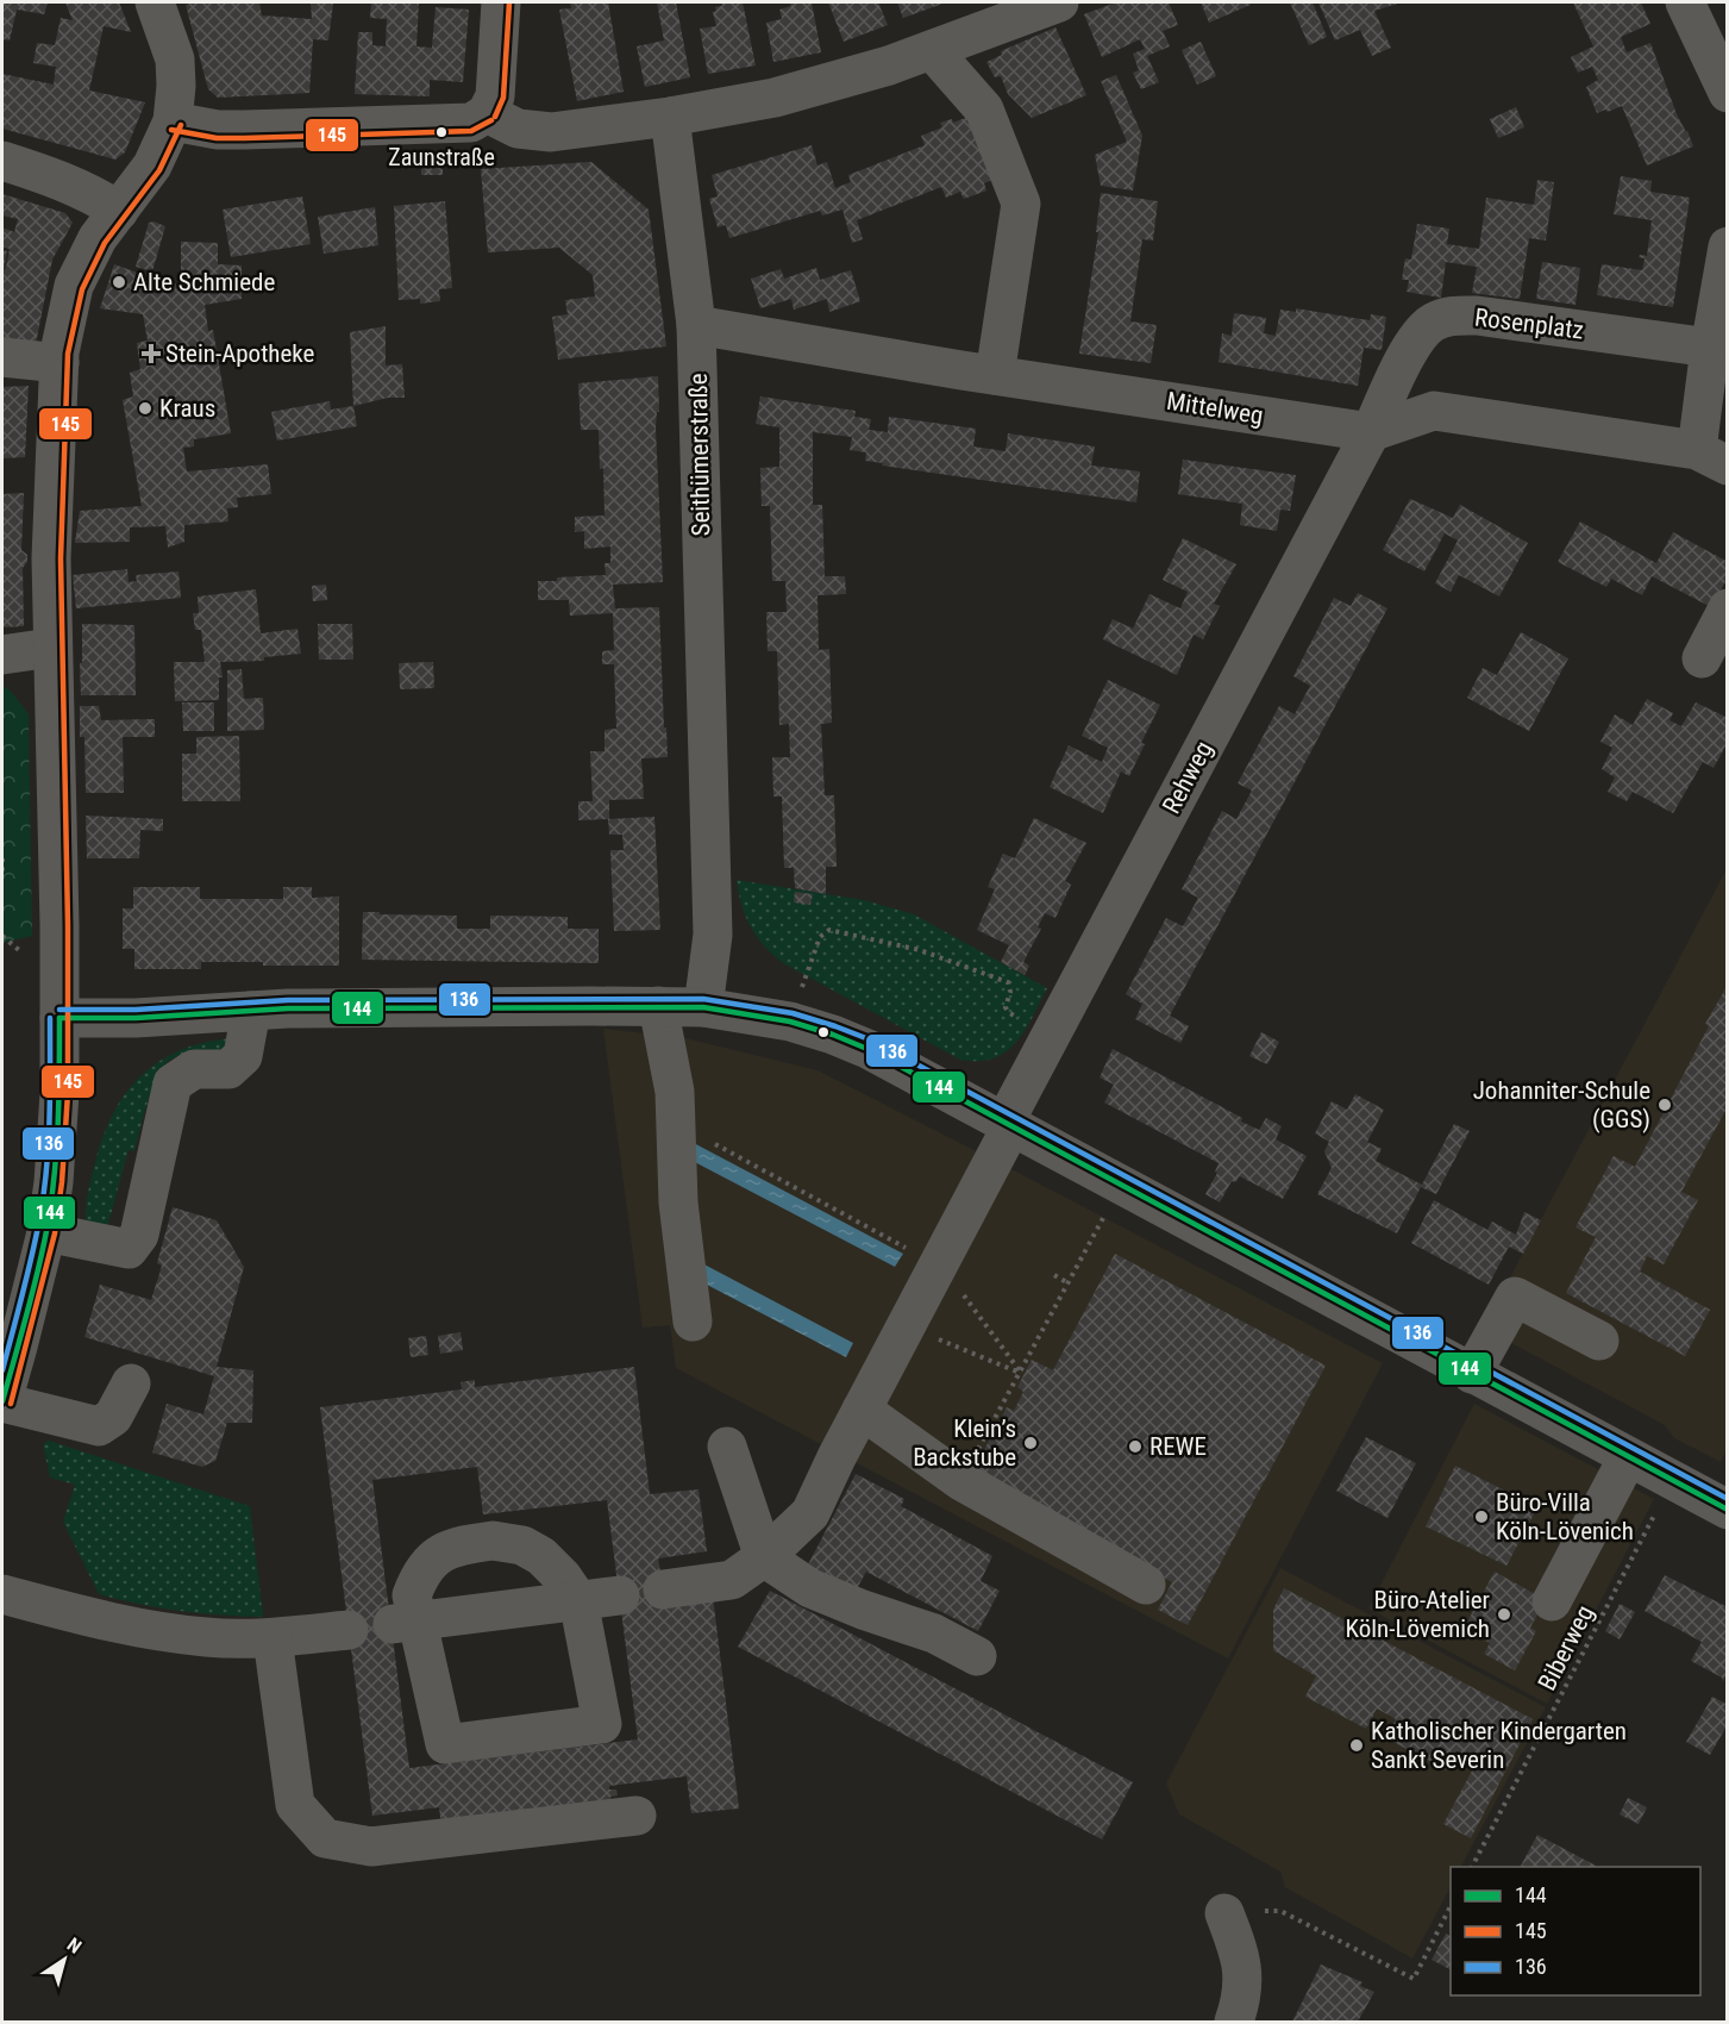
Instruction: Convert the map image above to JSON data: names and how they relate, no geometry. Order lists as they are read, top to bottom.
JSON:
{
  "streets": {
    "street": [
      "Rosenplatz",
      "Mittelweg",
      "Seithümerstraße",
      "Rehweg"
    ],
    "path": ["Biberweg"]
  },
  "crossings": [
    ["Rosenplatz", "Mittelweg"],
    ["Rosenplatz", "Rehweg"],
    ["Mittelweg", "Seithümerstraße"],
    ["Mittelweg", "Rehweg"]
  ],
  "places": {
    "other": [
      "Zaunstraße",
      "Alte Schmiede",
      "Kraus",
      "Johanniter-Schule (GGS)",
      "Klein’s Backstube",
      "REWE",
      "Büro-Villa Köln-Lövenich",
      "Büro-Atelier Köln-Lövemich",
      "Katholischer Kindergarten Sankt Severin"
    ],
    "health": ["Stein-Apotheke"]
  },
  "lines": ["transit line 145", "transit line 136", "transit line 144"],
  "legend": ["144", "145", "136"],
  "north": "top right"
}
